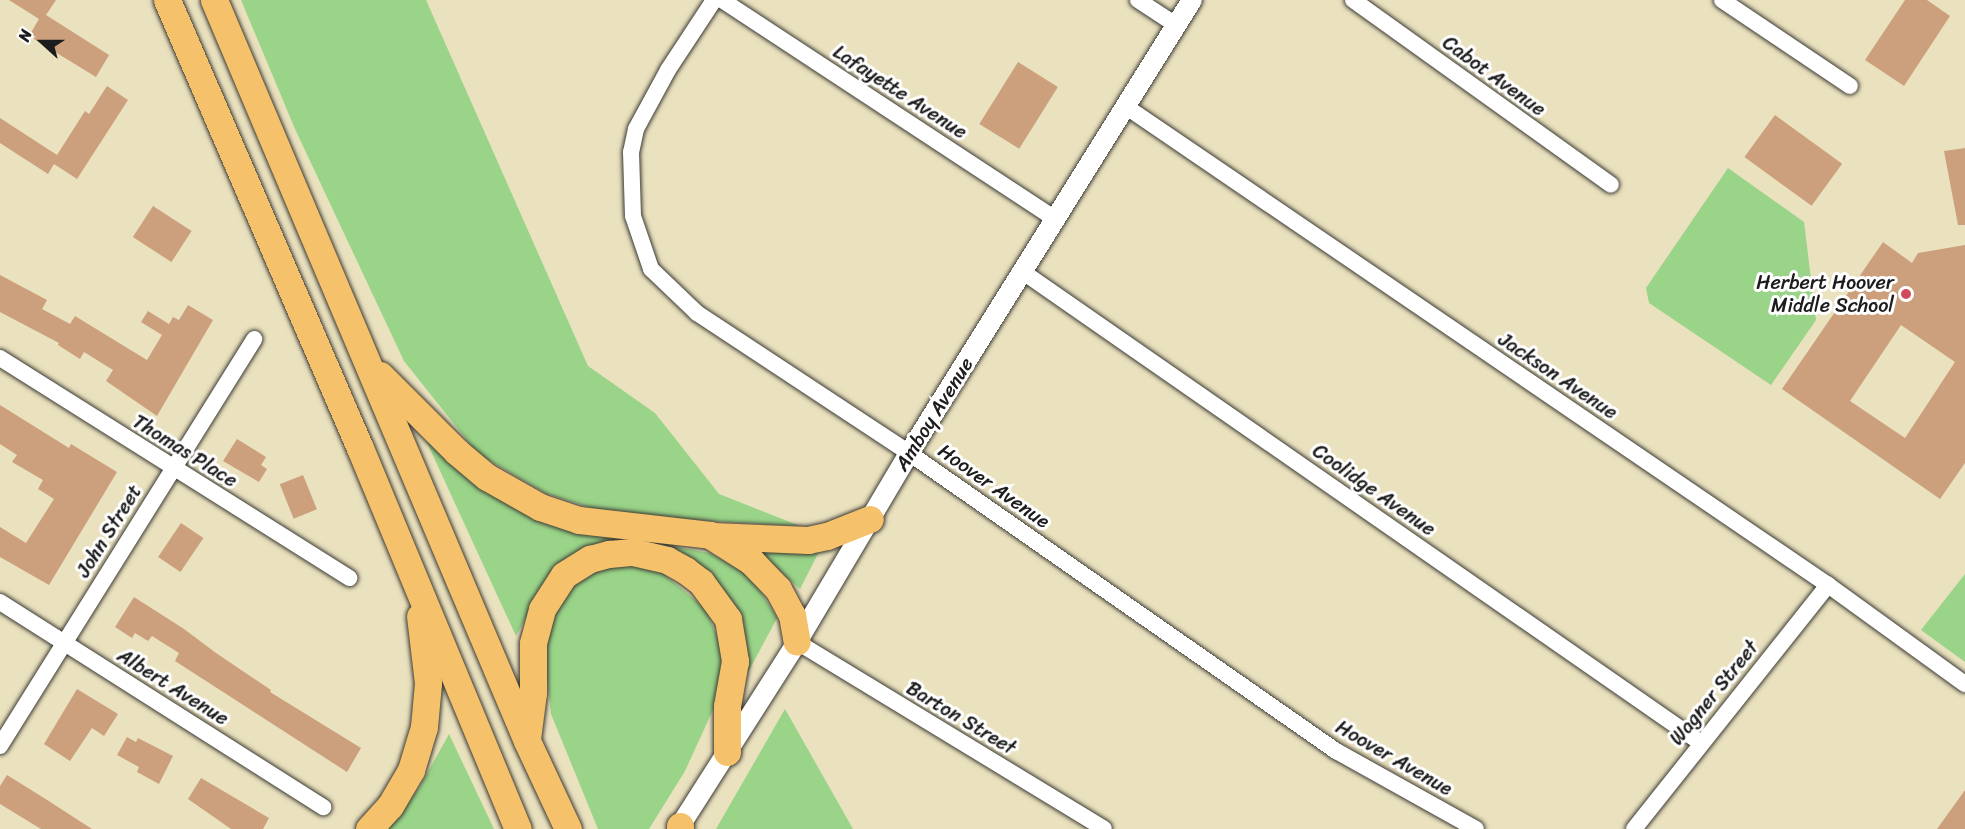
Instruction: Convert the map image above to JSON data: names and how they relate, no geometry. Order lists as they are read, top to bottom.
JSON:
{
  "streets": {
    "street": [
      "Cabot Avenue",
      "Lafayette Avenue",
      "Jackson Avenue",
      "Amboy Avenue",
      "Thomas Place",
      "Hoover Avenue",
      "Coolidge Avenue",
      "John Street",
      "Albert Avenue",
      "Wagner Street",
      "Barton Street"
    ]
  },
  "crossings": [
    ["Lafayette Avenue", "Amboy Avenue"],
    ["Jackson Avenue", "Amboy Avenue"],
    ["Jackson Avenue", "Wagner Street"],
    ["Amboy Avenue", "Hoover Avenue"],
    ["Amboy Avenue", "Coolidge Avenue"],
    ["Amboy Avenue", "Barton Street"],
    ["Thomas Place", "John Street"],
    ["Coolidge Avenue", "Wagner Street"],
    ["John Street", "Albert Avenue"]
  ],
  "places": ["Herbert Hoover Middle School"],
  "north": "left"
}
